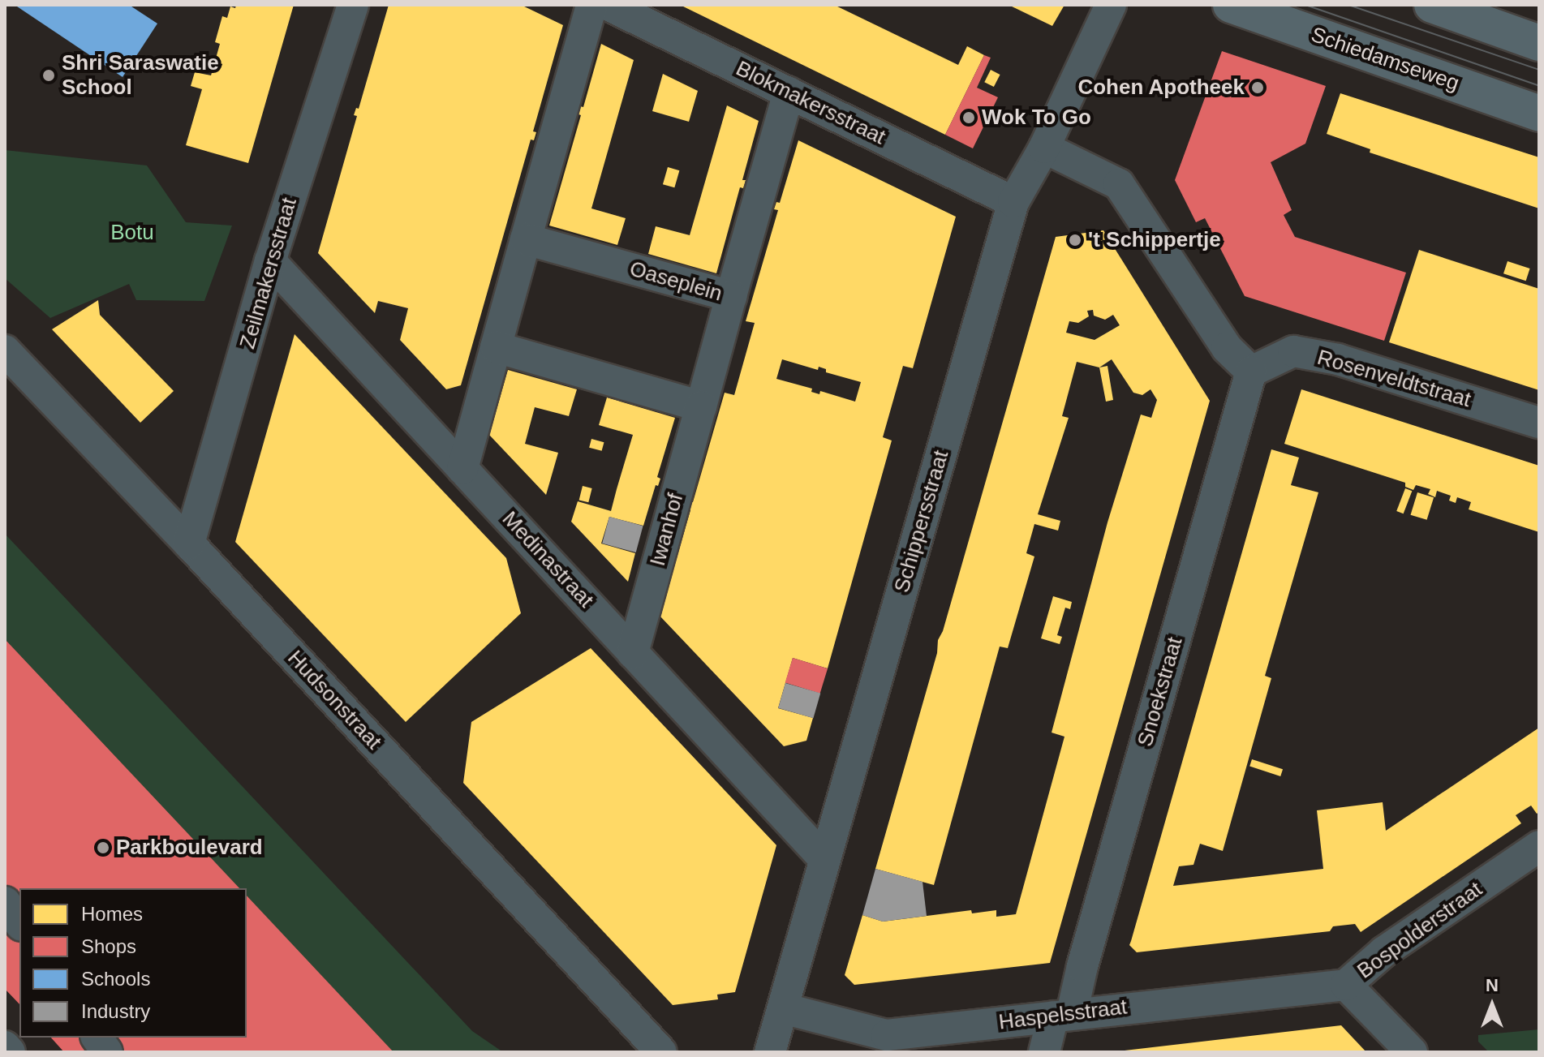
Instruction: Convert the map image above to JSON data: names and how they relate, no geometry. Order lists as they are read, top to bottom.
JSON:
{
  "streets": {
    "street": [
      "Schiedamseweg",
      "Blokmakersstraat",
      "Zeilmakersstraat",
      "Oaseplein",
      "Rosenveldtstraat",
      "Schippersstraat",
      "Iwanhof",
      "Medinastraat",
      "Snoekstraat",
      "Hudsonstraat",
      "Bospolderstraat",
      "Haspelsstraat"
    ]
  },
  "crossings": [
    ["Blokmakersstraat", "Schippersstraat"],
    ["Zeilmakersstraat", "Medinastraat"],
    ["Zeilmakersstraat", "Hudsonstraat"],
    ["Oaseplein", "Iwanhof"],
    ["Rosenveldtstraat", "Snoekstraat"],
    ["Schippersstraat", "Medinastraat"],
    ["Schippersstraat", "Haspelsstraat"],
    ["Iwanhof", "Medinastraat"],
    ["Snoekstraat", "Haspelsstraat"],
    ["Bospolderstraat", "Haspelsstraat"]
  ],
  "parks": ["Botu"],
  "places": [
    "Shri Saraswatie School",
    "Cohen Apotheek",
    "Wok To Go",
    "'t Schippertje",
    "Parkboulevard"
  ],
  "legend": [
    "Homes",
    "Shops",
    "Schools",
    "Industry"
  ],
  "north": "top"
}
